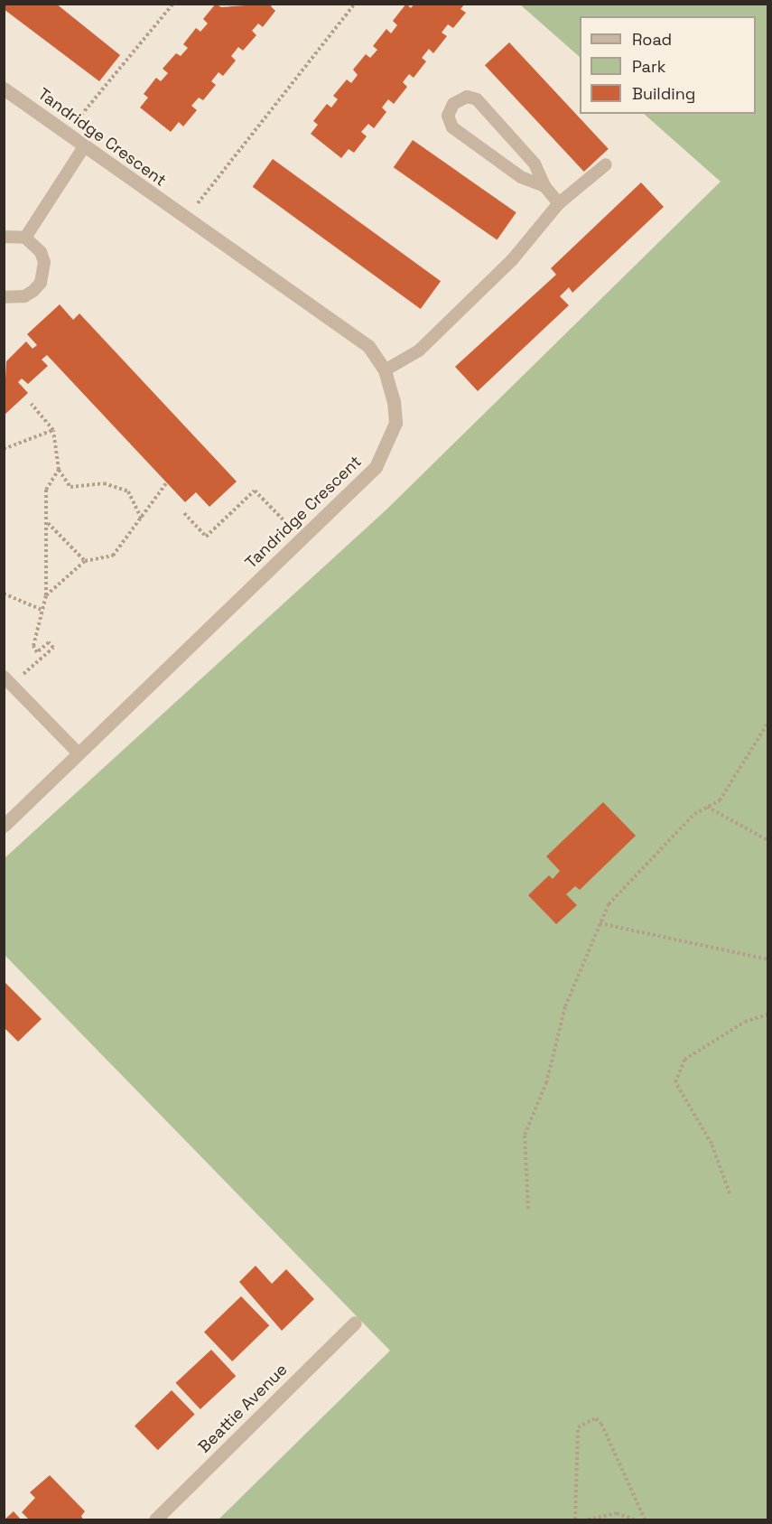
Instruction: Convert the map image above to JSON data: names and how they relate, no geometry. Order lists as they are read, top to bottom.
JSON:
{
  "streets": {
    "street": ["Tandridge Crescent", "Beattie Avenue"]
  },
  "legend": ["Road", "Park", "Building"]
}
